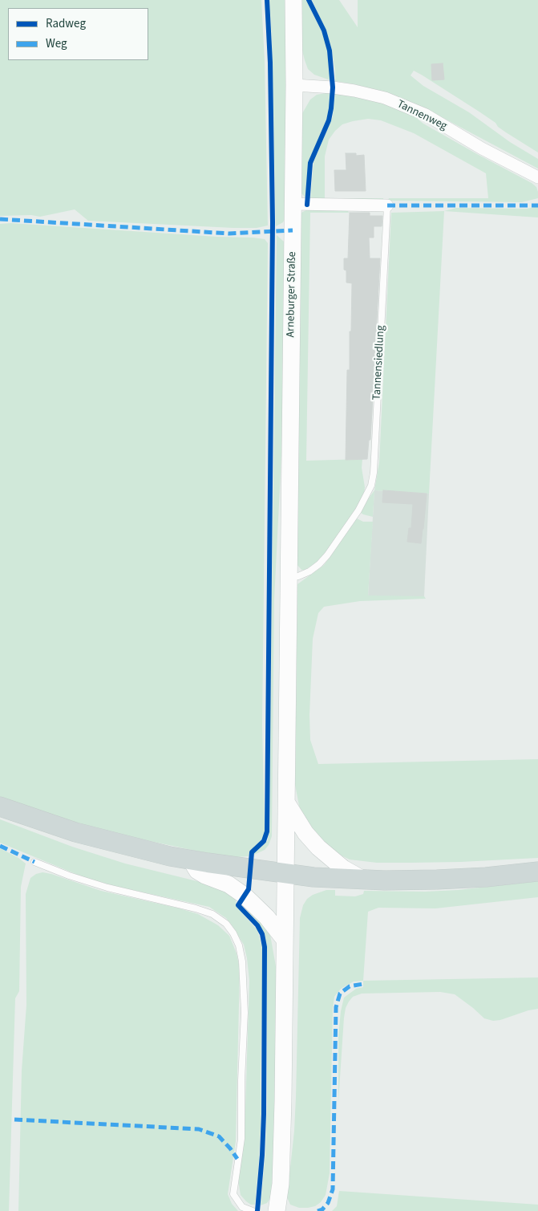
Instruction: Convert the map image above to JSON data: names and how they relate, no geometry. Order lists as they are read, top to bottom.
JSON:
{
  "streets": {
    "main road": ["Arneburger Straße"],
    "street": ["Tannenweg", "Tannensiedlung"]
  },
  "crossings": [
    ["Tannenweg", "Arneburger Straße"],
    ["Arneburger Straße", "Tannensiedlung"]
  ],
  "legend": ["Radweg", "Weg"]
}
